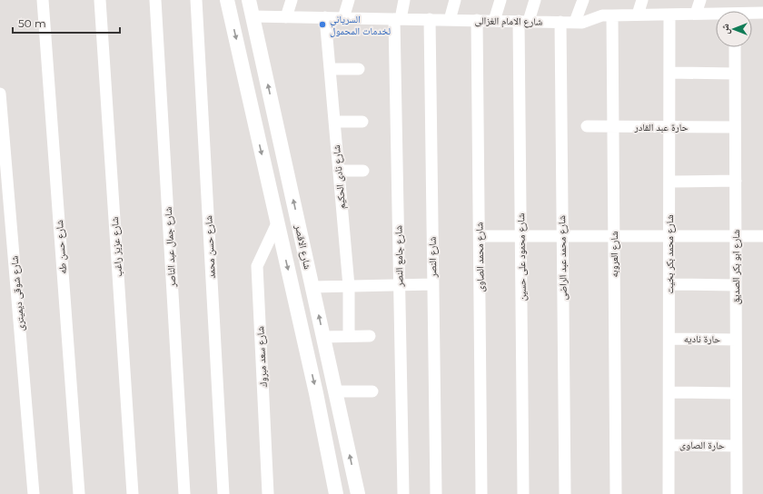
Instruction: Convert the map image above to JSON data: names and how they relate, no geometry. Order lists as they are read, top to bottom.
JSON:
{
  "streets": {
    "street": [
      "شارع الامام الغزالى",
      "حارة عبد القادر",
      "شارع نادى الحكيم",
      "شارع حسن طه",
      "شارع عزيز راغب",
      "شارع جمال عبد الناصر",
      "شارع حسن محمد",
      "شارع الاقصر",
      "شارع العروبه",
      "شارع محمد بكر بخيت",
      "شارع جامع النصر",
      "شارع النصر",
      "شارع محمد الصاوى",
      "شارع محمود على حسين",
      "شارع محمد عبد الراضى",
      "شارع ابو بكر الصديق",
      "شارع شوقى ديميترى",
      "حارة ناديه",
      "شارع سعد مبروك",
      "حارة الصاوى"
    ]
  },
  "crossings": [
    ["شارع الامام الغزالى", "شارع نادى الحكيم"],
    ["شارع الامام الغزالى", "شارع الاقصر"],
    ["شارع الامام الغزالى", "شارع العروبه"],
    ["شارع الامام الغزالى", "شارع محمد بكر بخيت"],
    ["شارع الامام الغزالى", "شارع جامع النصر"],
    ["شارع الامام الغزالى", "شارع النصر"],
    ["شارع الامام الغزالى", "شارع محمد الصاوى"],
    ["شارع الامام الغزالى", "شارع محمود على حسين"],
    ["شارع الامام الغزالى", "شارع محمد عبد الراضى"],
    ["حارة عبد القادر", "شارع العروبه"],
    ["حارة عبد القادر", "شارع محمد بكر بخيت"],
    ["حارة عبد القادر", "شارع ابو بكر الصديق"],
    ["شارع الاقصر", "شارع سعد مبروك"],
    ["شارع محمد بكر بخيت", "حارة ناديه"],
    ["شارع محمد بكر بخيت", "حارة الصاوى"],
    ["شارع ابو بكر الصديق", "حارة ناديه"],
    ["شارع ابو بكر الصديق", "حارة الصاوى"]
  ],
  "places": ["السرياني لخدمات المحمول"],
  "scale_bar": "50 m",
  "north": "left"
}
